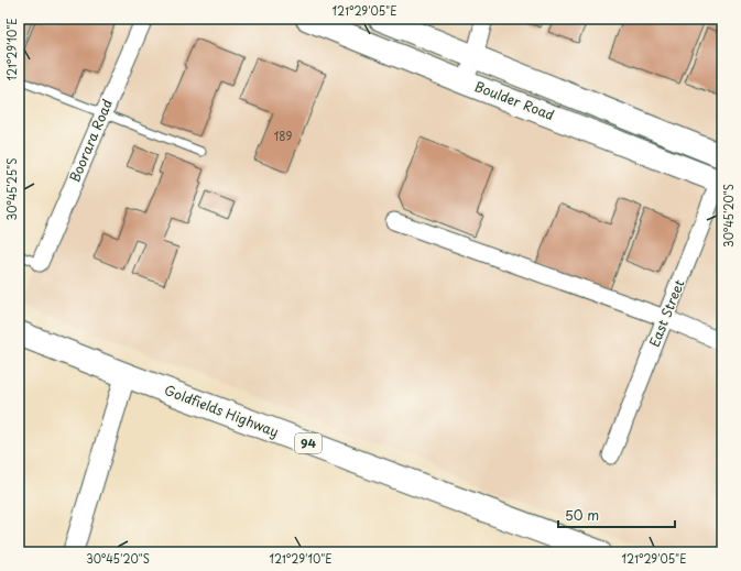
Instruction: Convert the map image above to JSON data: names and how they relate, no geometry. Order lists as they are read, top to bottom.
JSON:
{
  "streets": {
    "highway": ["Goldfields Highway", "94"],
    "main road": ["Boulder Road"],
    "street": ["Boorara Road", "East Street"]
  },
  "crossings": [
    ["Boulder Road", "East Street"]
  ],
  "house_numbers": ["189"],
  "scale_bar": "50 m",
  "coordinates": [
    "121°29'05\"E",
    "121°29'10\"E",
    "30°45'25\"S",
    "30°45'20\"S"
  ]
}
